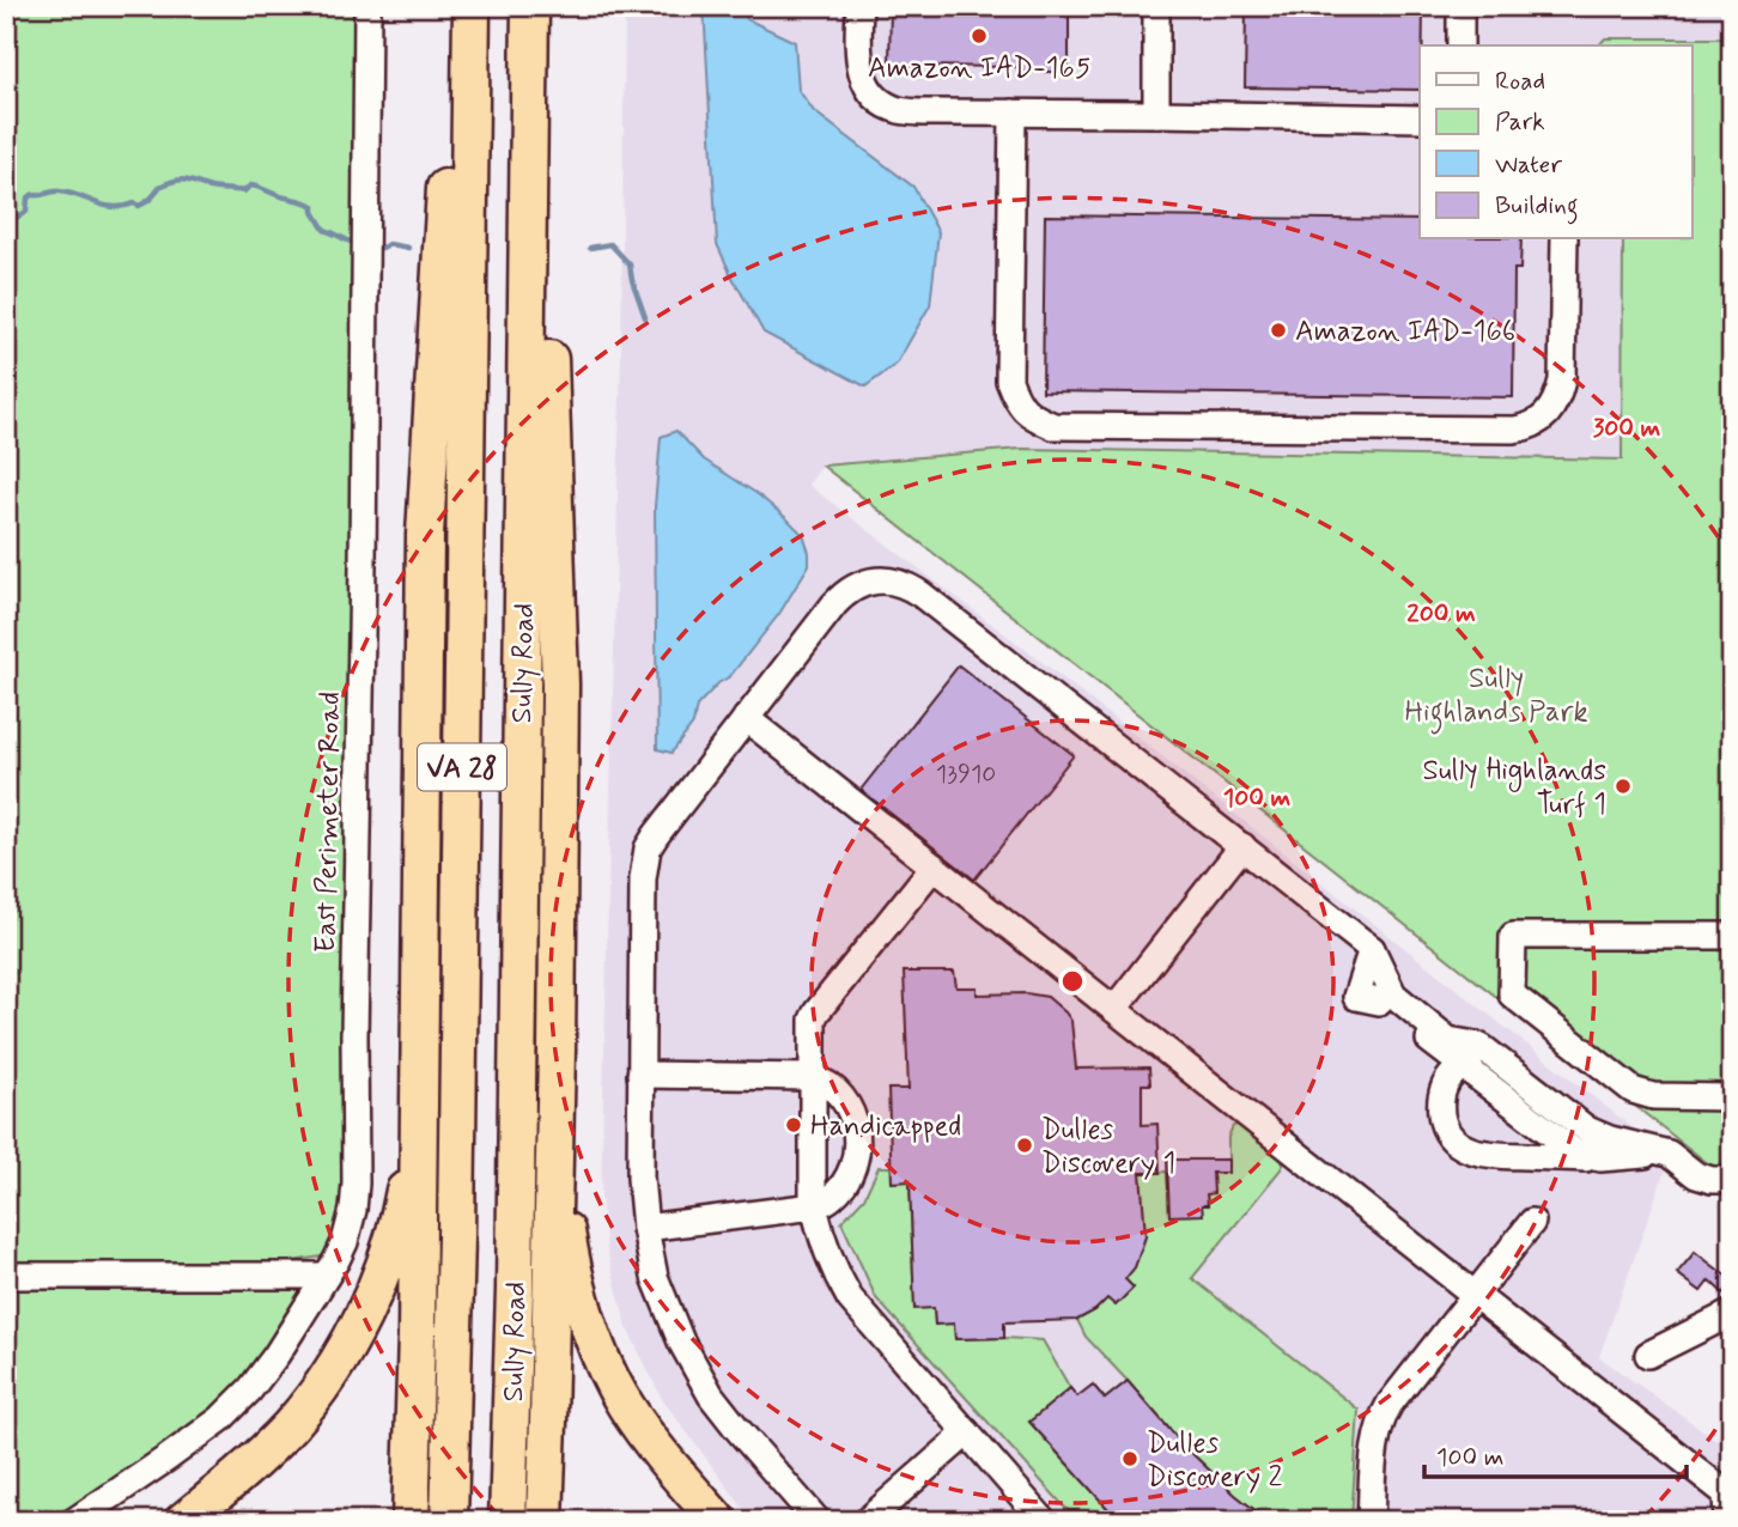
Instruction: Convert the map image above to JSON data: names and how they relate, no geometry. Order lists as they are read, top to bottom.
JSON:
{
  "streets": {
    "highway": ["Sully Road", "VA 28"],
    "lane": ["East Perimeter Road"]
  },
  "parks": ["Sully Highlands Park"],
  "places": [
    "Amazon IAD-165",
    "Amazon IAD-166",
    "Sully Highlands Turf 1",
    "Handicapped",
    "Dulles Discovery 1",
    "Dulles Discovery 2"
  ],
  "house_numbers": ["13910"],
  "legend": [
    "Road",
    "Park",
    "Water",
    "Building"
  ],
  "scale_bar": "100 m",
  "rings": ["300 m", "200 m", "100 m"]
}
